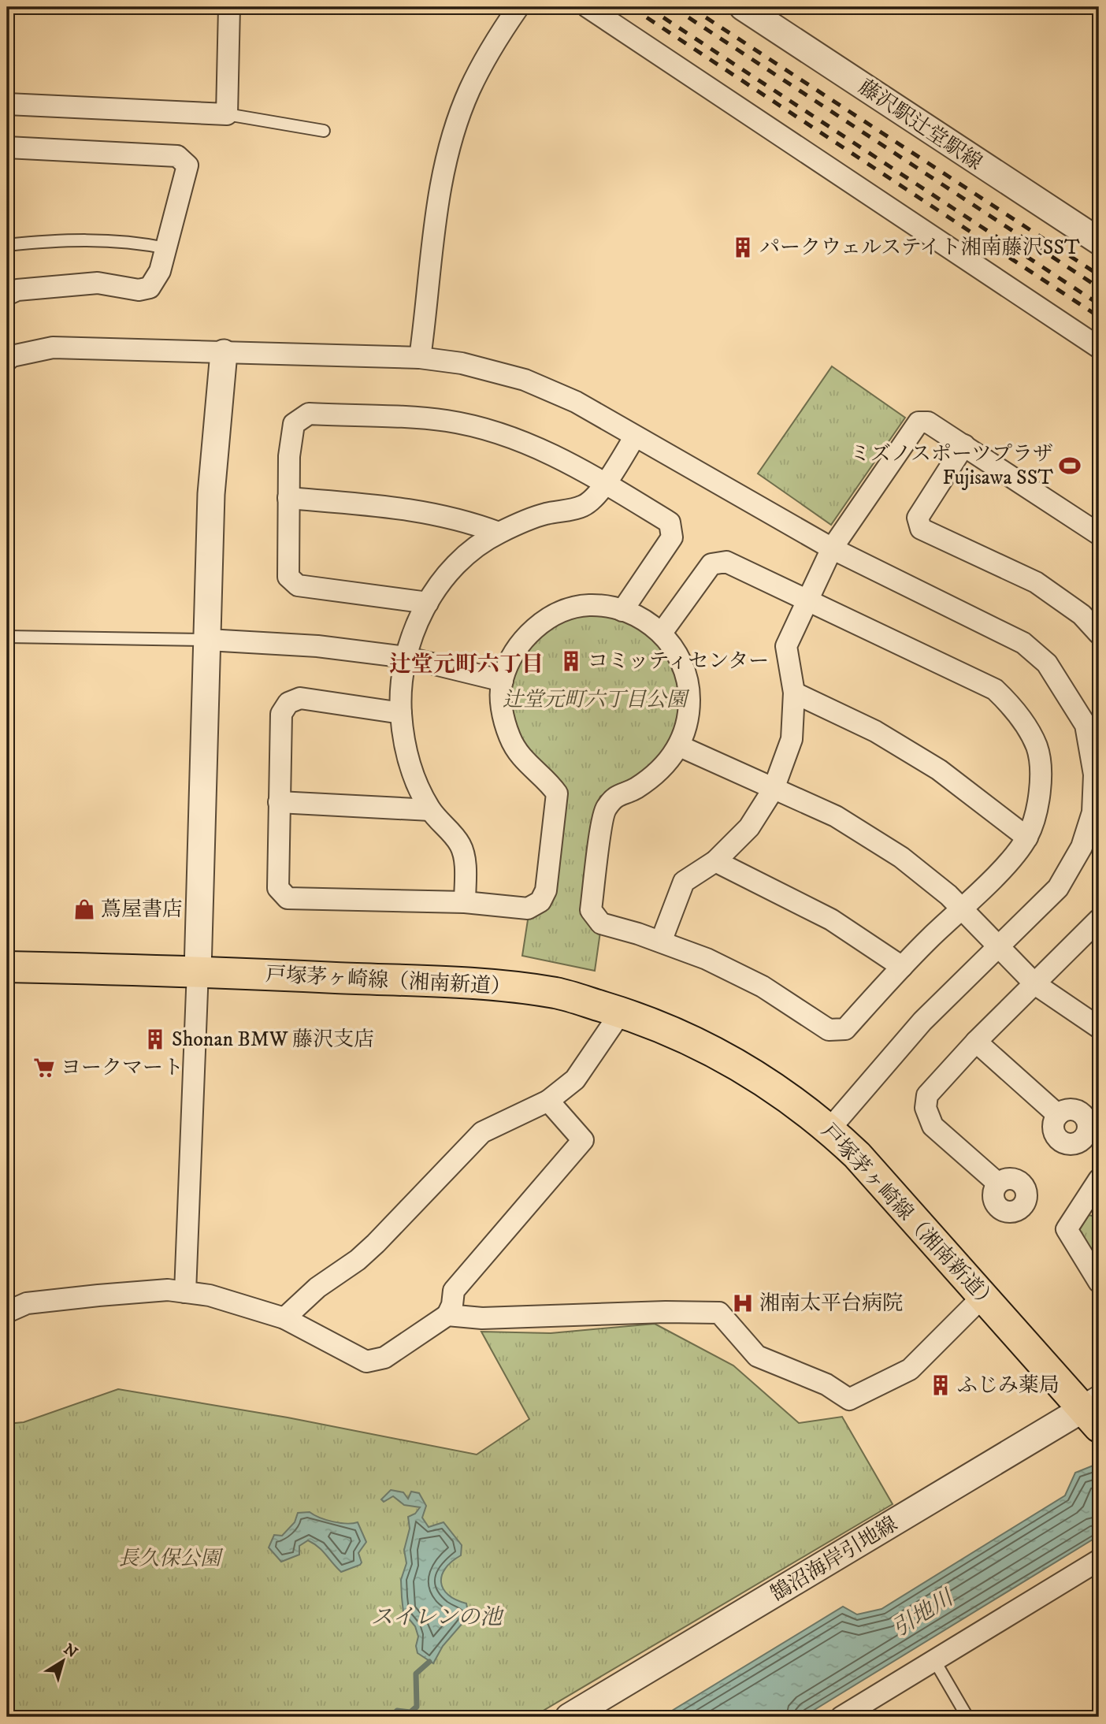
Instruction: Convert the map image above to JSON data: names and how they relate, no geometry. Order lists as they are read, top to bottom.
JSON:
{
  "streets": {
    "main road": ["戸塚茅ヶ崎線（湘南新道）"],
    "street": ["藤沢駅辻堂駅線", "鵠沼海岸引地線"]
  },
  "crossings": [
    ["戸塚茅ヶ崎線（湘南新道）", "鵠沼海岸引地線"]
  ],
  "districts": ["辻堂元町六丁目"],
  "water": ["引地川", "スイレンの池"],
  "parks": ["辻堂元町六丁目公園", "長久保公園"],
  "places": {
    "building": [
      "パークウェルステイト湘南藤沢SST",
      "コミッティセンター",
      "Shonan BMW 藤沢支店",
      "ふじみ薬局"
    ],
    "sports": ["ミズノスポーツプラザ Fujisawa SST"],
    "shop": ["蔦屋書店"],
    "supermarket": ["ヨークマート"],
    "hospital": ["湘南太平台病院"]
  },
  "north": "top right"
}
